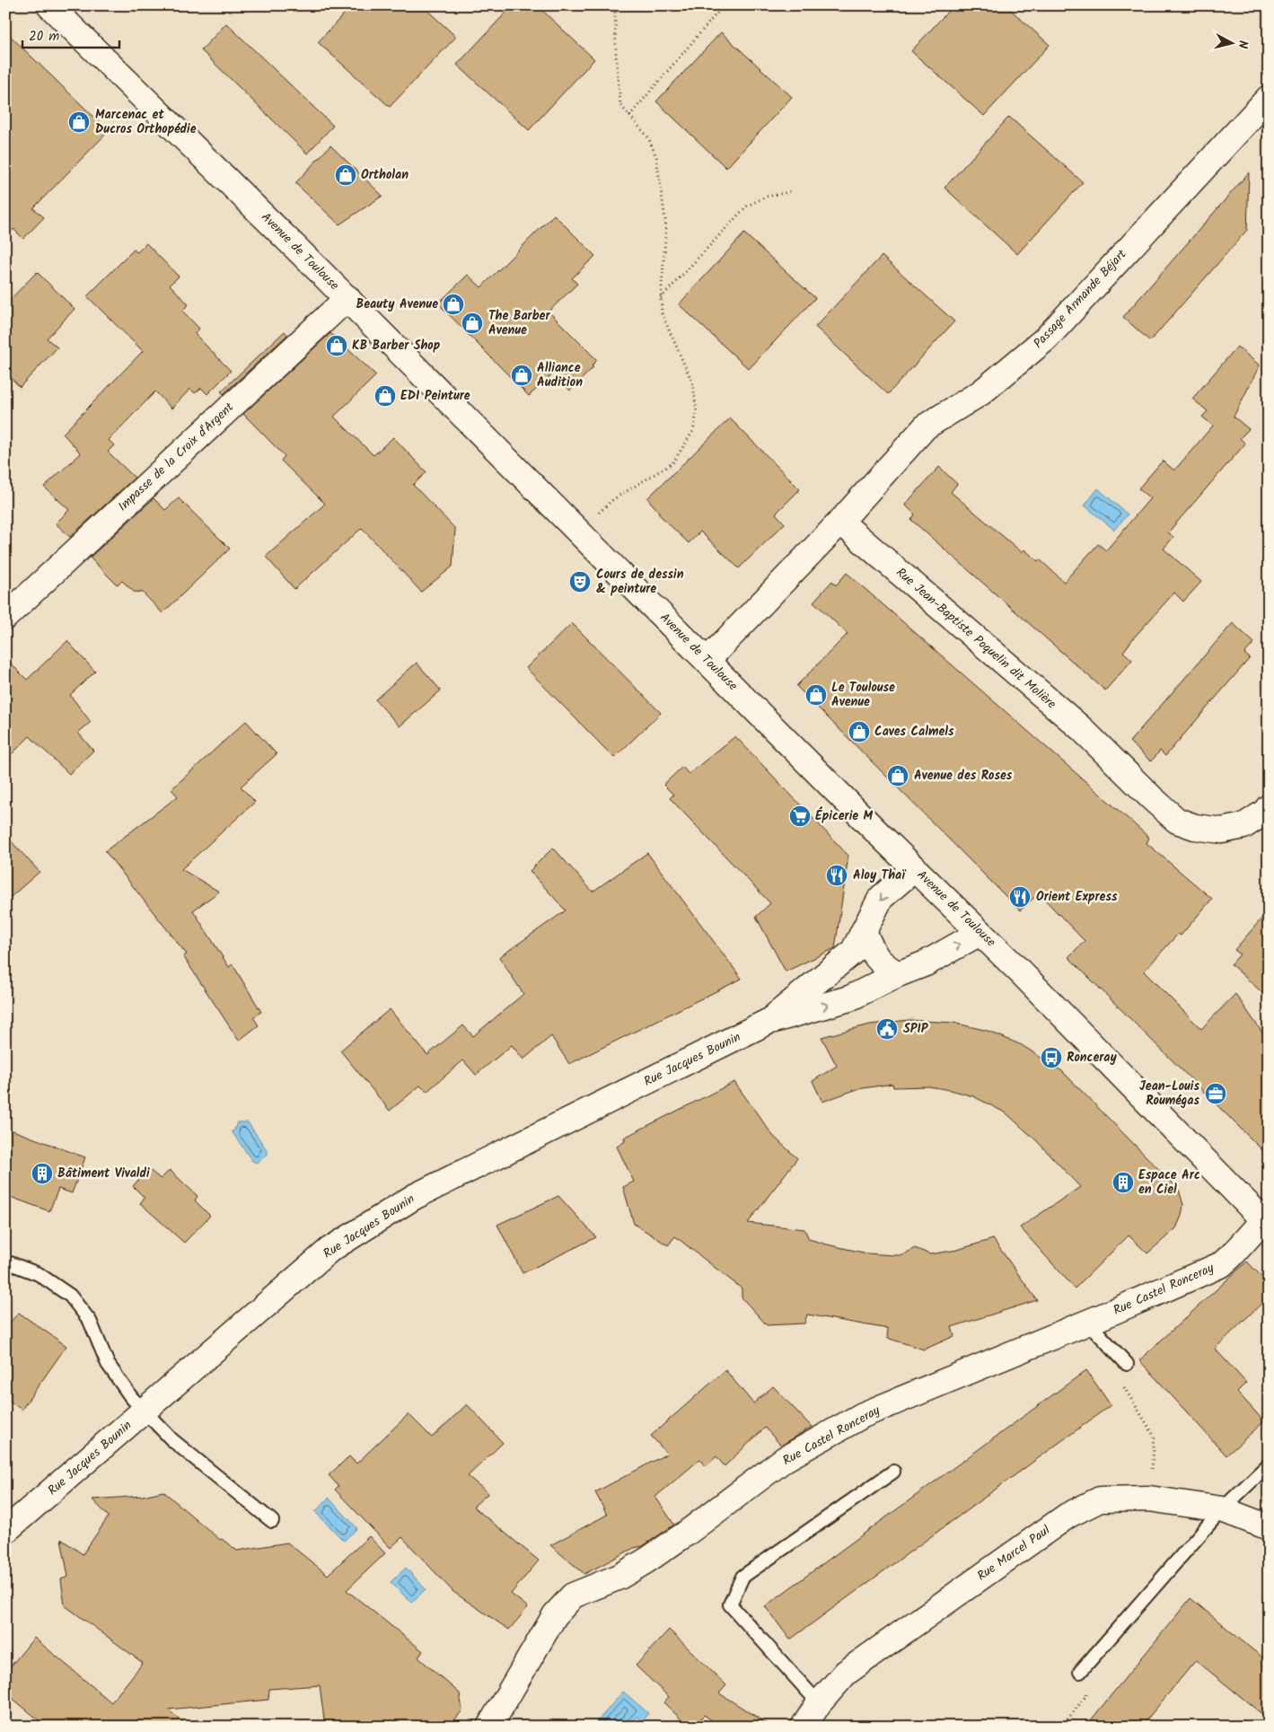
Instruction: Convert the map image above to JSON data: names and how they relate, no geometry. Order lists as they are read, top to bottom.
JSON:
{
  "streets": {
    "street": [
      "Avenue de Toulouse",
      "Passage Armande Béjart",
      "Impasse de la Croix d'Argent",
      "Rue Jean-Baptiste Poquelin dit Molière",
      "Rue Jacques Bounin",
      "Rue Castel Ronceray",
      "Rue Marcel Paul"
    ]
  },
  "crossings": [
    ["Avenue de Toulouse", "Impasse de la Croix d'Argent"],
    ["Avenue de Toulouse", "Rue Jacques Bounin"],
    ["Avenue de Toulouse", "Rue Castel Ronceray"],
    ["Passage Armande Béjart", "Rue Jean-Baptiste Poquelin dit Molière"]
  ],
  "places": {
    "shop": [
      "Marcenac et Ducros Orthopédie",
      "Ortholan",
      "Beauty Avenue",
      "The Barber Avenue",
      "KB Barber Shop",
      "Alliance Audition",
      "EDI Peinture",
      "Le Toulouse Avenue",
      "Caves Calmels",
      "Avenue des Roses"
    ],
    "theatre": ["Cours de dessin & peinture"],
    "supermarket": ["Épicerie M"],
    "restaurant": ["Aloy Thaï", "Orient Express"],
    "public building": ["SPIP"],
    "bus stop": ["Ronceray"],
    "office": ["Jean-Louis Roumégas"],
    "building": ["Bâtiment Vivaldi", "Espace Arc en Ciel"]
  },
  "scale_bar": "20 m",
  "north": "right"
}
